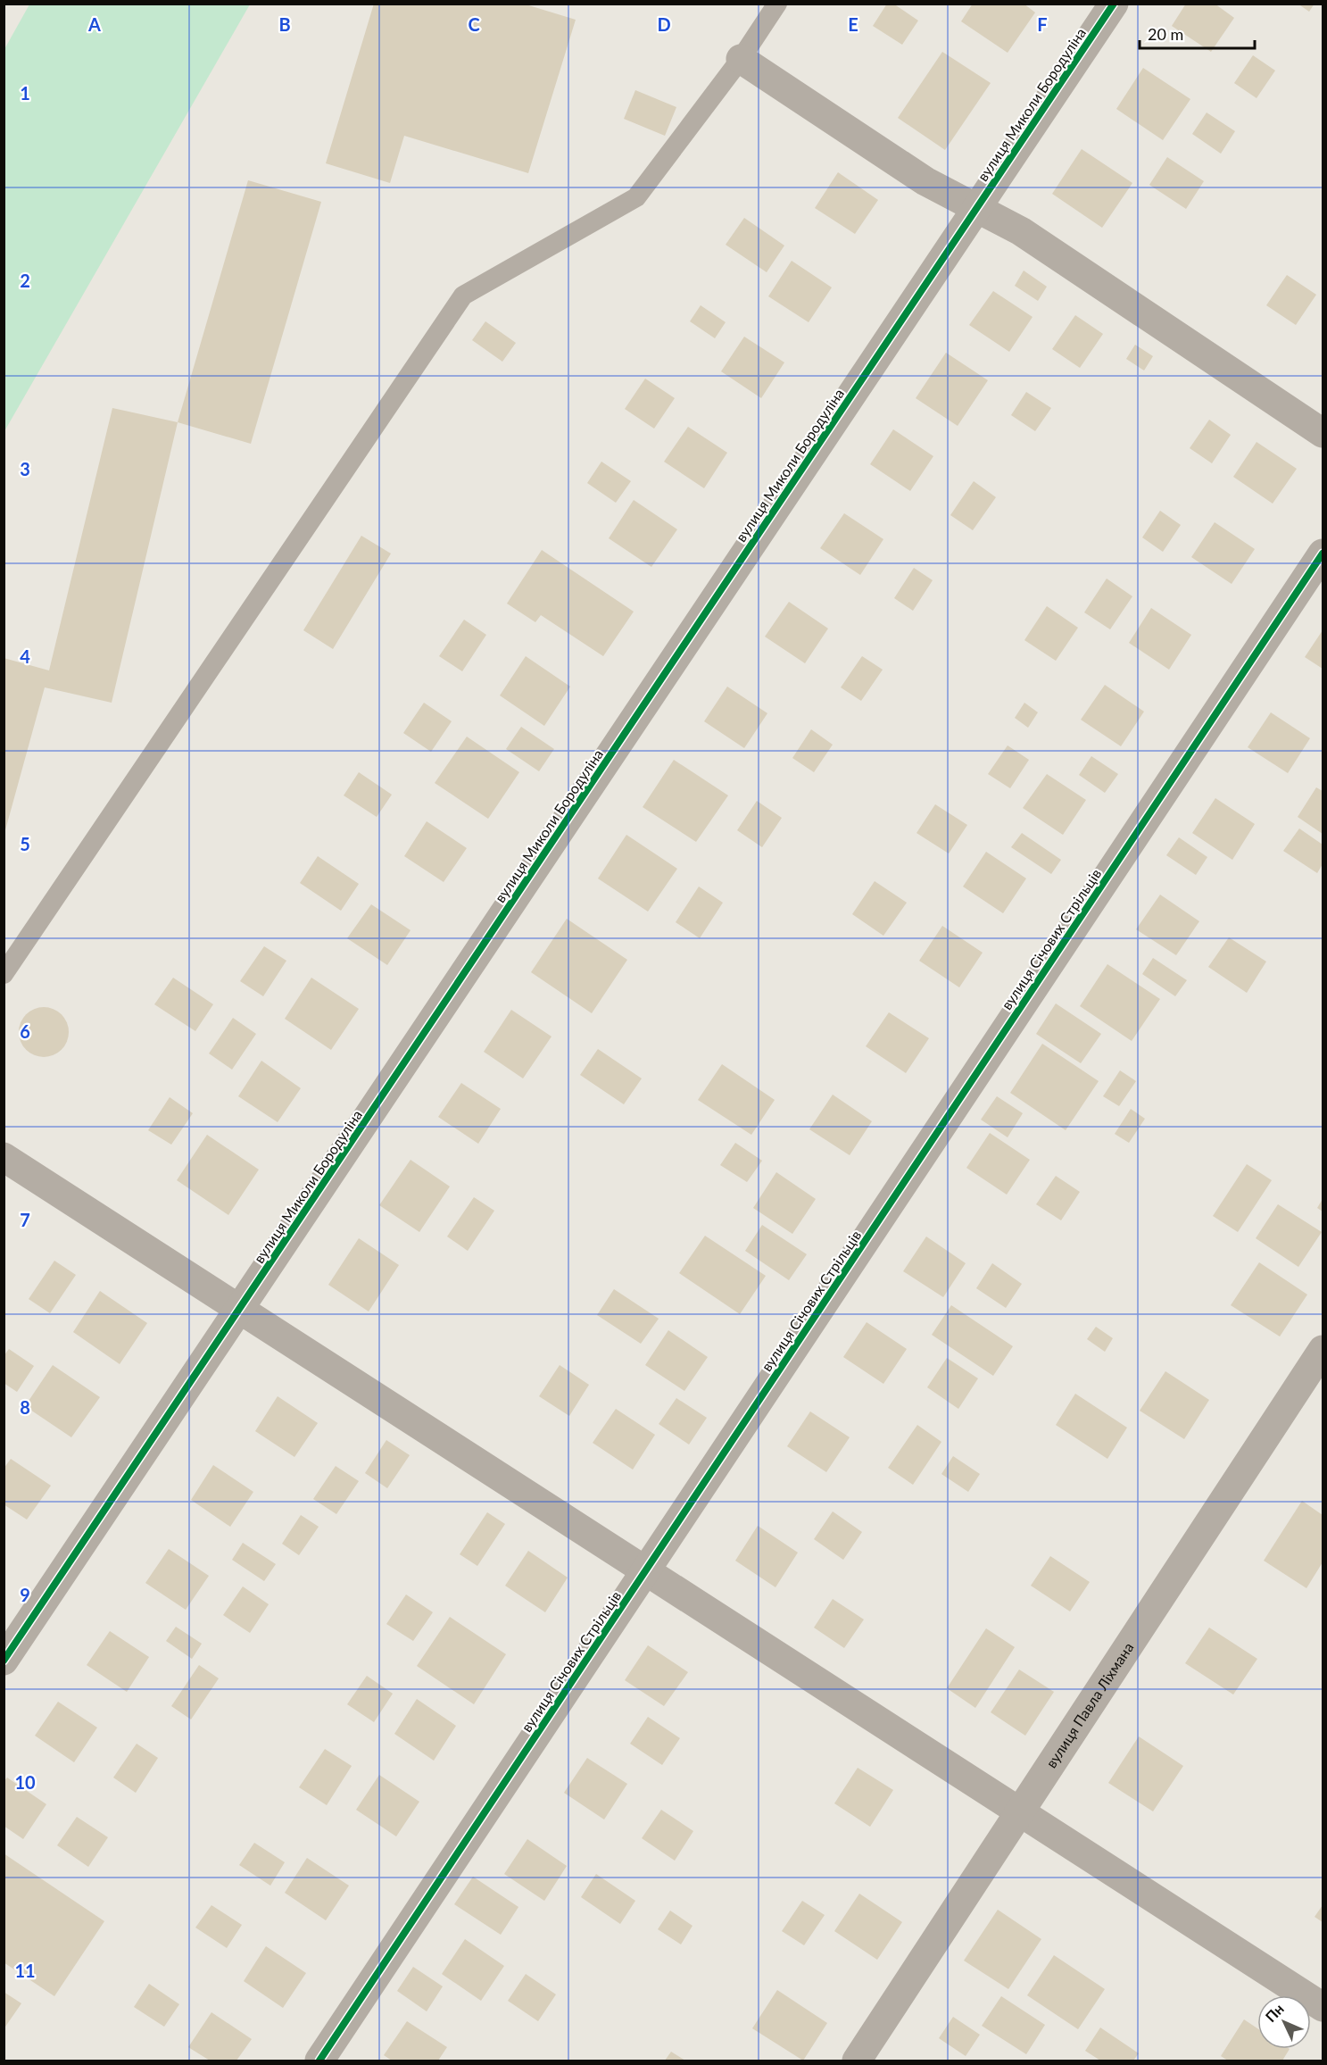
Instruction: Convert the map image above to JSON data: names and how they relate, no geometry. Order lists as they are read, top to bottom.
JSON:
{
  "streets": {
    "street": ["вулиця Миколи Бородуліна", "вулиця Січових Стрільців", "вулиця Павла Ліхмана"]
  },
  "scale_bar": "20 m",
  "north": "top left",
  "grid": {
    "columns": [
      "A",
      "B",
      "C",
      "D",
      "E",
      "F"
    ],
    "rows": [
      "1",
      "2",
      "3",
      "4",
      "5",
      "6",
      "7",
      "8",
      "9",
      "10",
      "11"
    ]
  }
}
